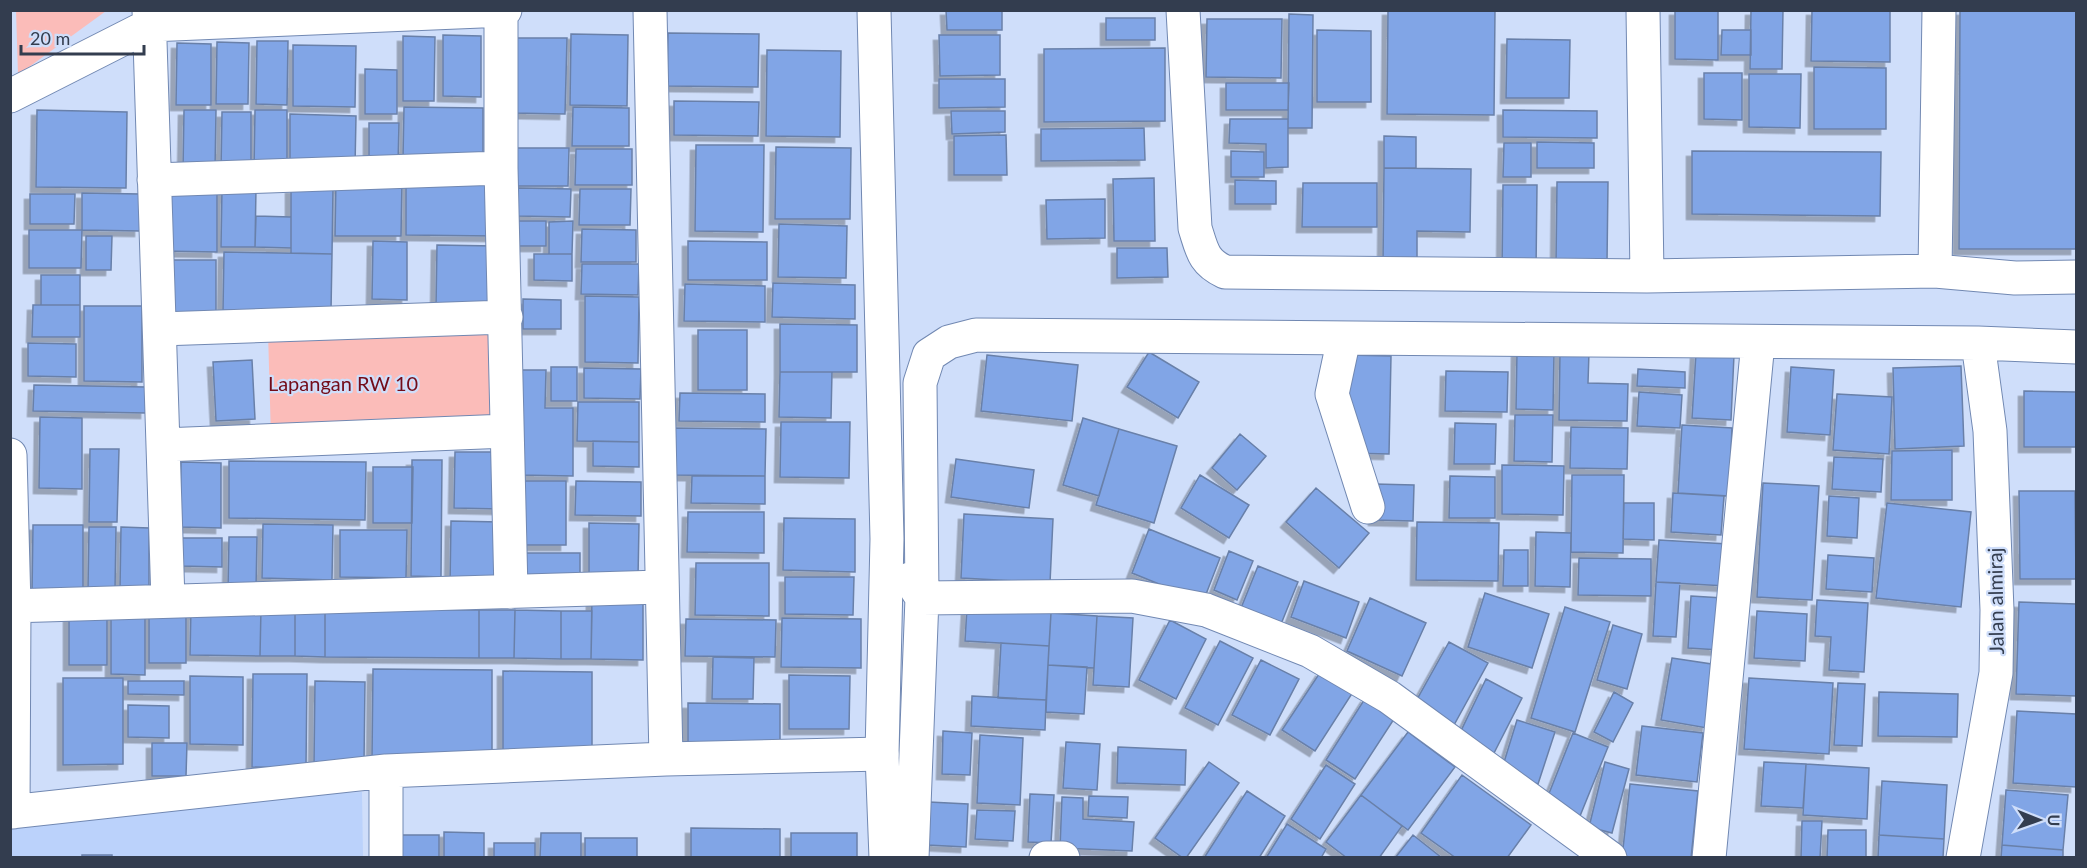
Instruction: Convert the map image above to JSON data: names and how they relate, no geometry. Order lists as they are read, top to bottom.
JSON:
{
  "streets": {
    "street": ["Jalan almiraj"]
  },
  "parks": ["Lapangan RW 10"],
  "scale_bar": "20 m",
  "north": "right"
}
